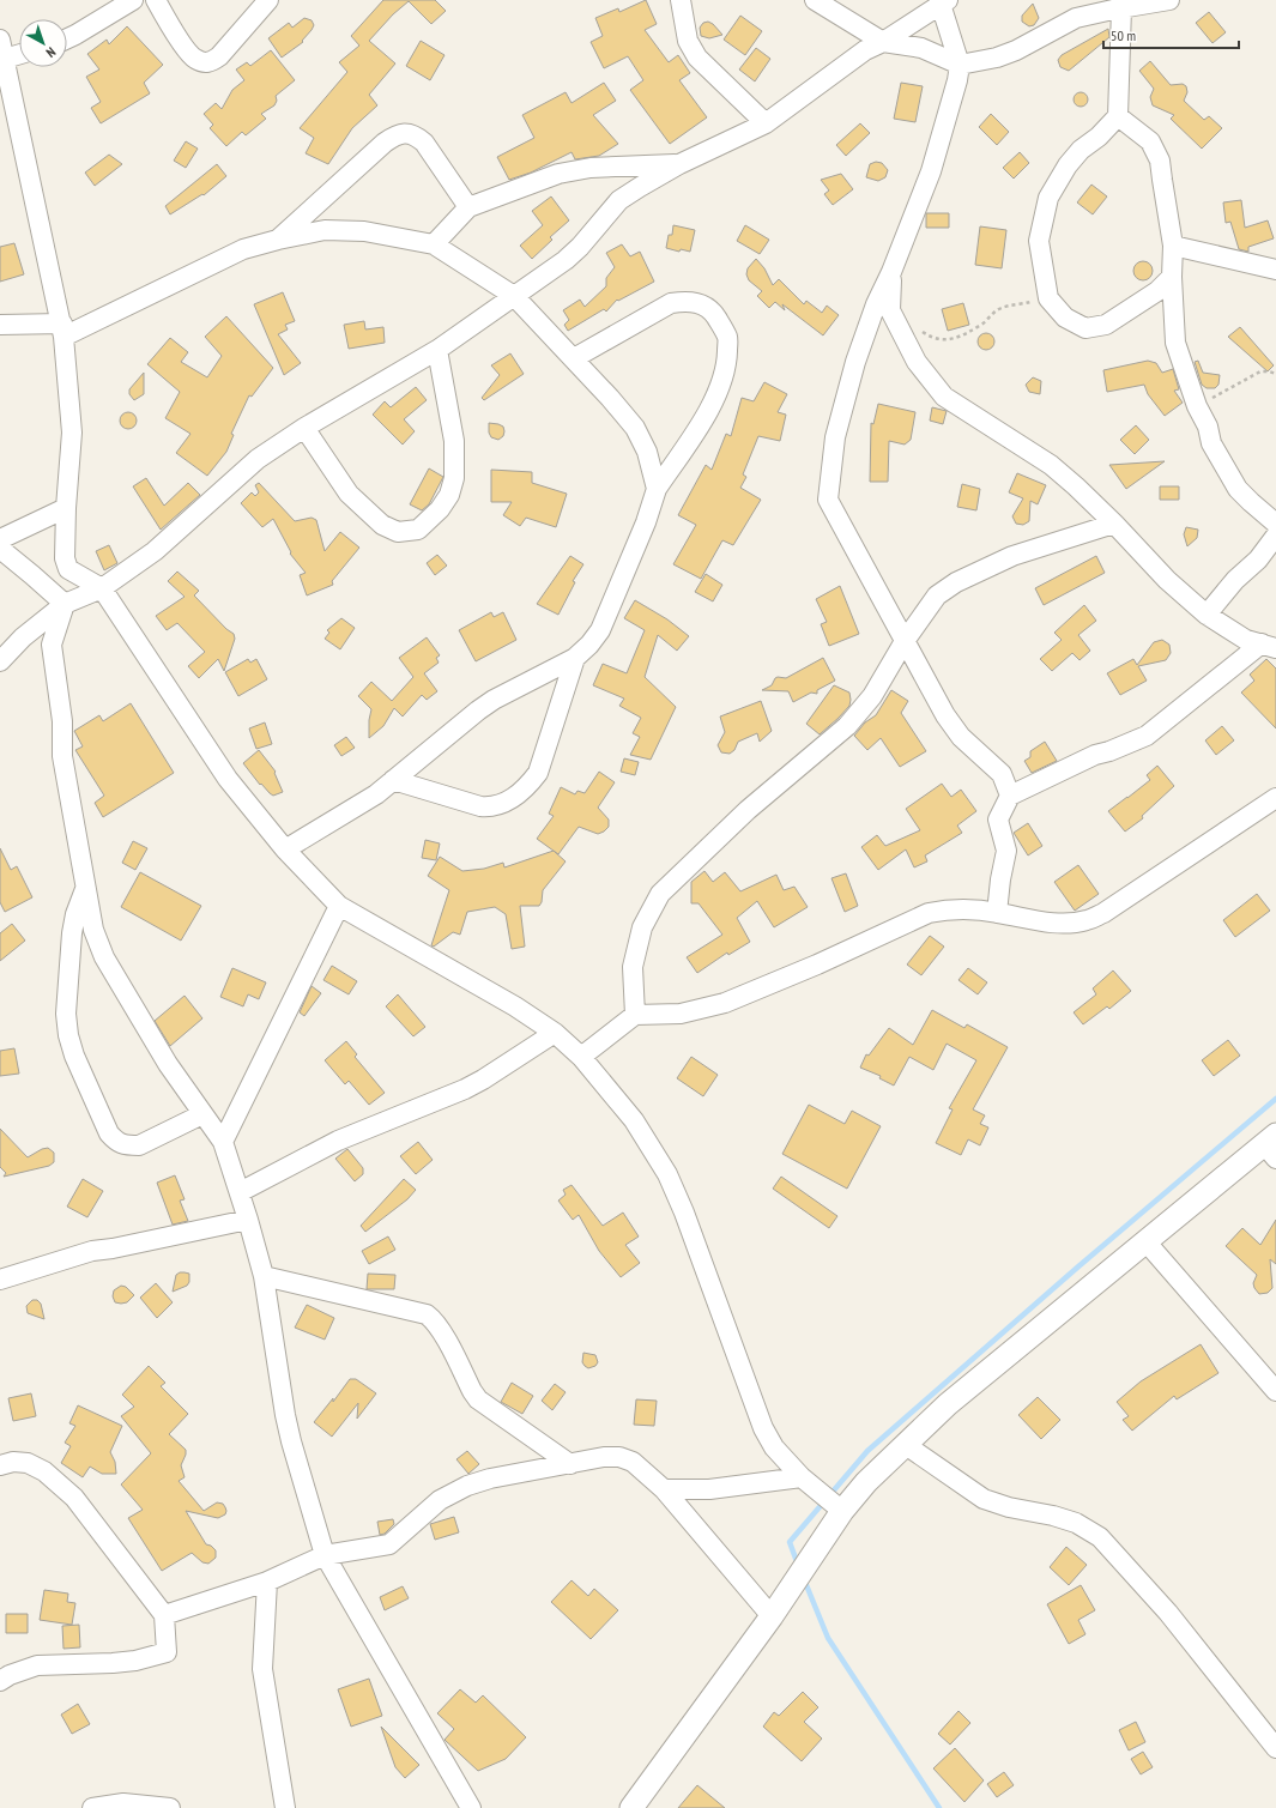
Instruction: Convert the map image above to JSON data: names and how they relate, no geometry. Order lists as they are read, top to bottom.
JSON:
{
  "scale_bar": "50 m",
  "north": "bottom right"
}
